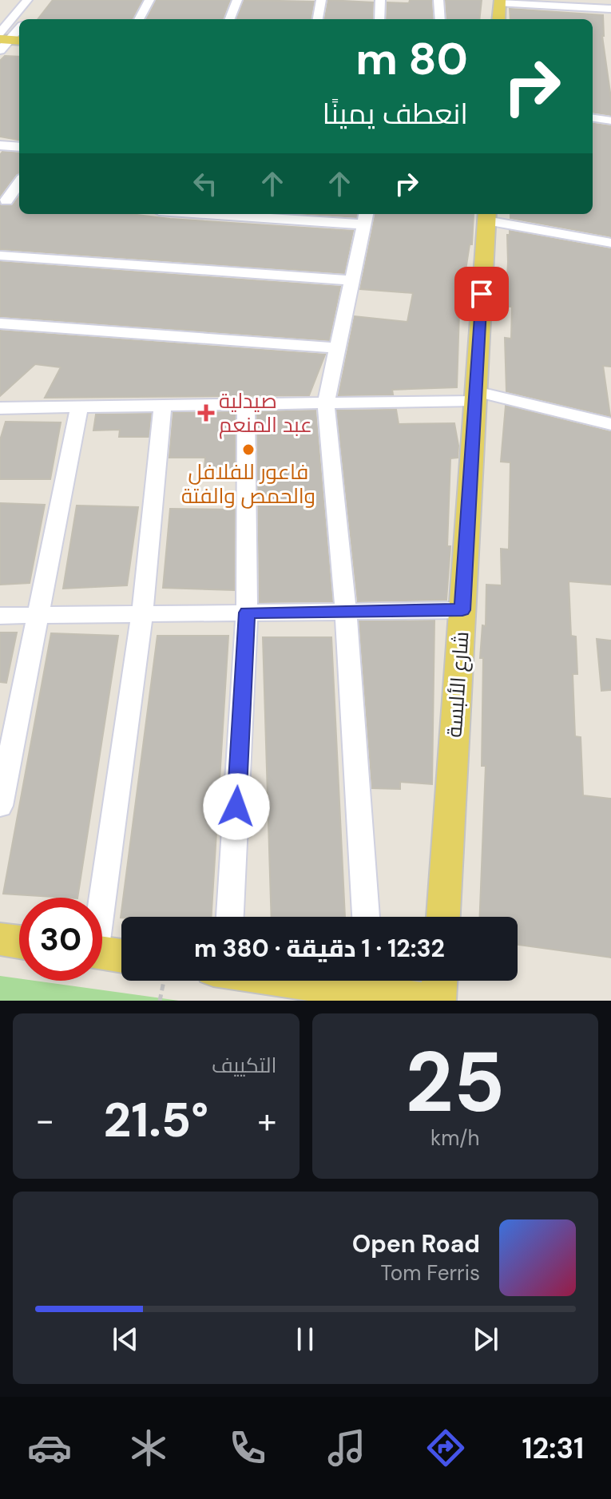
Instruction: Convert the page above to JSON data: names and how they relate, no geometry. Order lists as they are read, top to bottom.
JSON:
{
  "streets": {
    "main road": ["شارع الألبسة"]
  },
  "places": {
    "health": ["صيدلية عبد المنعم"],
    "other": ["فاعور للفلافل والحمص والفتة"]
  },
  "page": {
    "turn": ["80 m", "انعطف يمينًا"],
    "limit": "30",
    "trip": "12:32 · 1 دقيقة · 380 m",
    "tile": [
      ["25", "km/h"],
      "التكييف"
    ],
    "heat": ["−", "21.5°", "+"],
    "song": ["Open Road", "Tom Ferris"],
    "tabs": "12:31"
  }
}
